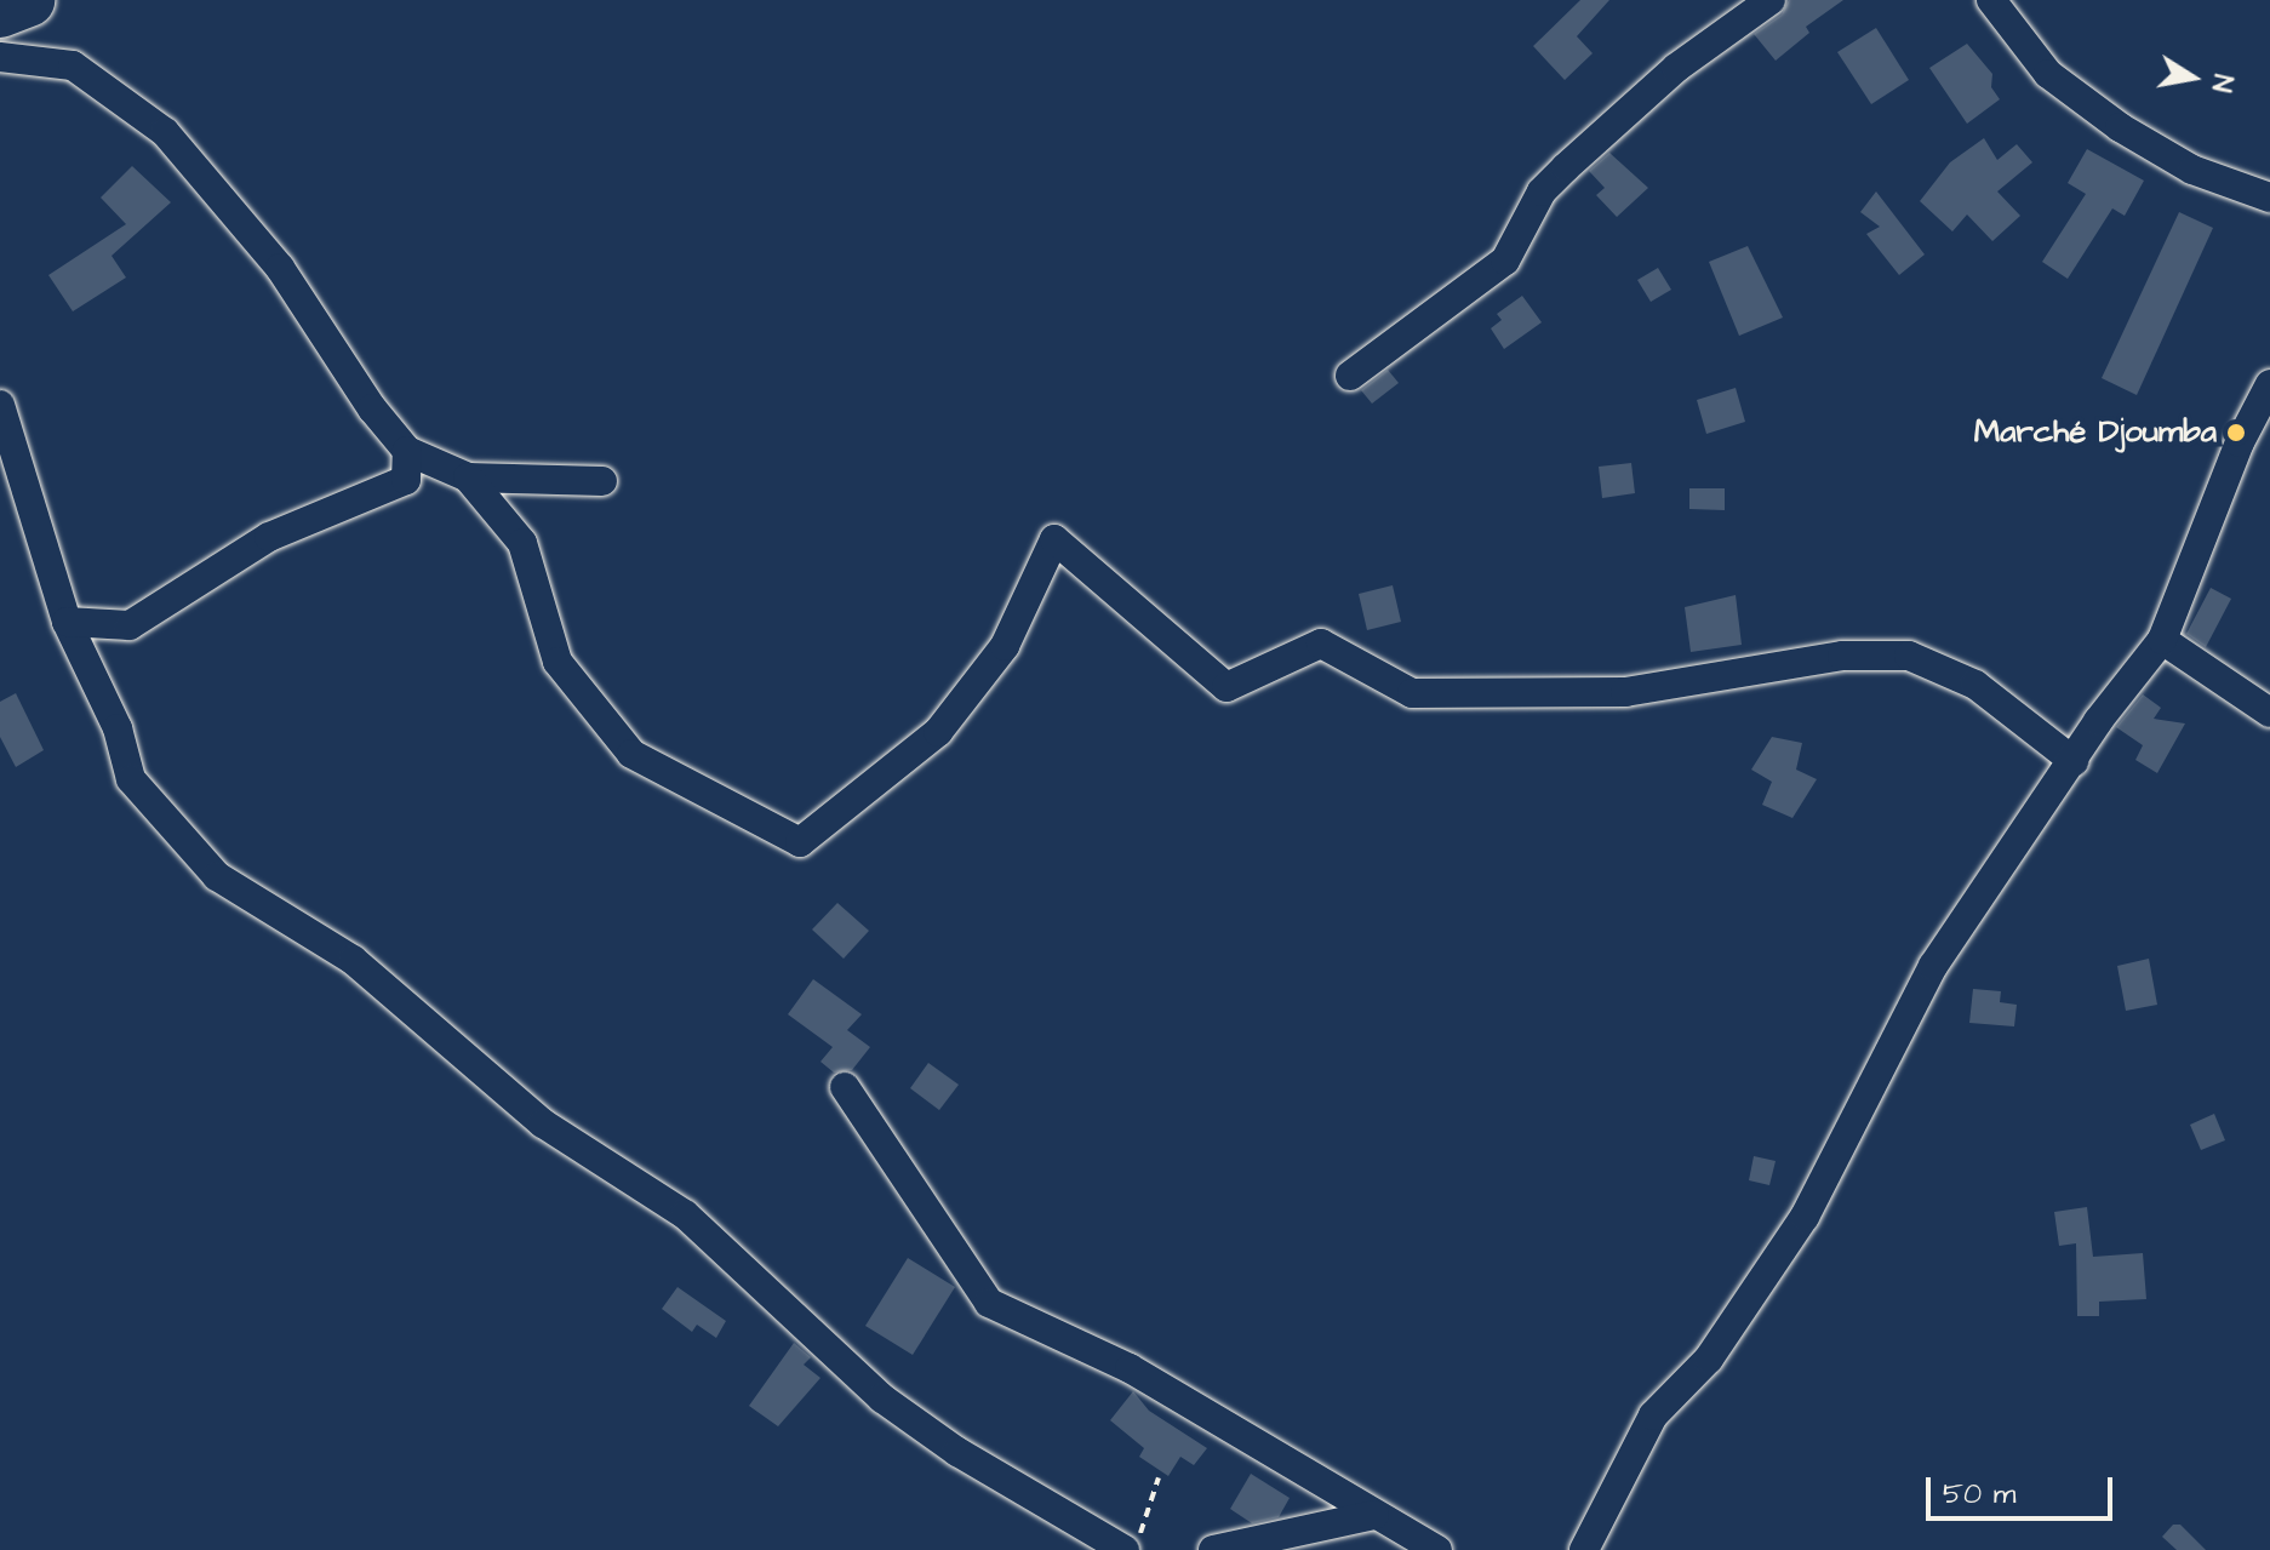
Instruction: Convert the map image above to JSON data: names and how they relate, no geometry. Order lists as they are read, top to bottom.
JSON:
{
  "places": ["Marché Djoumba"],
  "scale_bar": "50 m",
  "north": "right"
}
